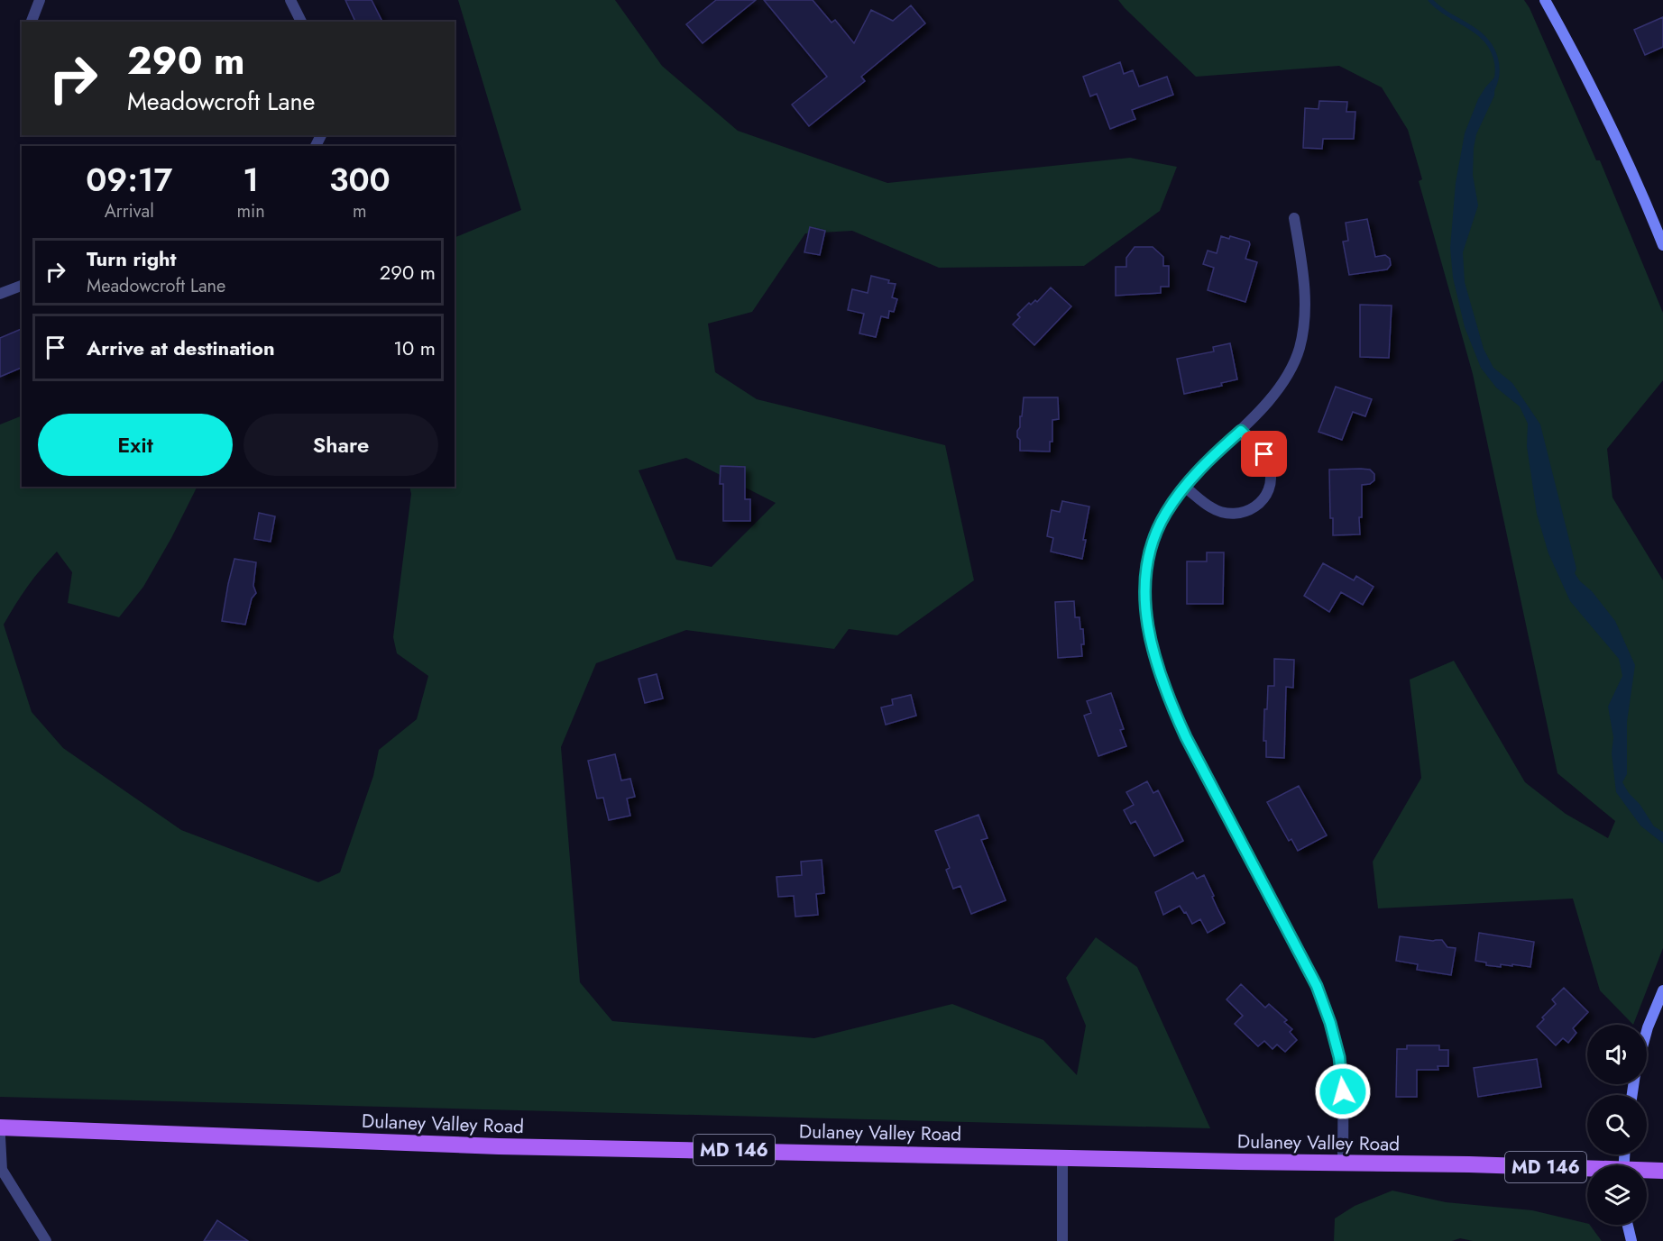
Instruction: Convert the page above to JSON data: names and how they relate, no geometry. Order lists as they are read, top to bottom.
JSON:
{
  "streets": {
    "main road": ["Dulaney Valley Road", "MD 146"]
  },
  "page": {
    "turn": ["290 m", "Meadowcroft Lane"],
    "eta": [
      "09:17",
      "Arrival",
      "1",
      "min",
      "300",
      "m"
    ],
    "list": [
      {
        "name": "Turn right",
        "note": "Meadowcroft Lane",
        "value": "290 m"
      },
      {
        "name": "Arrive at destination",
        "value": "10 m"
      }
    ],
    "buttons": ["Exit", "Share"]
  }
}
